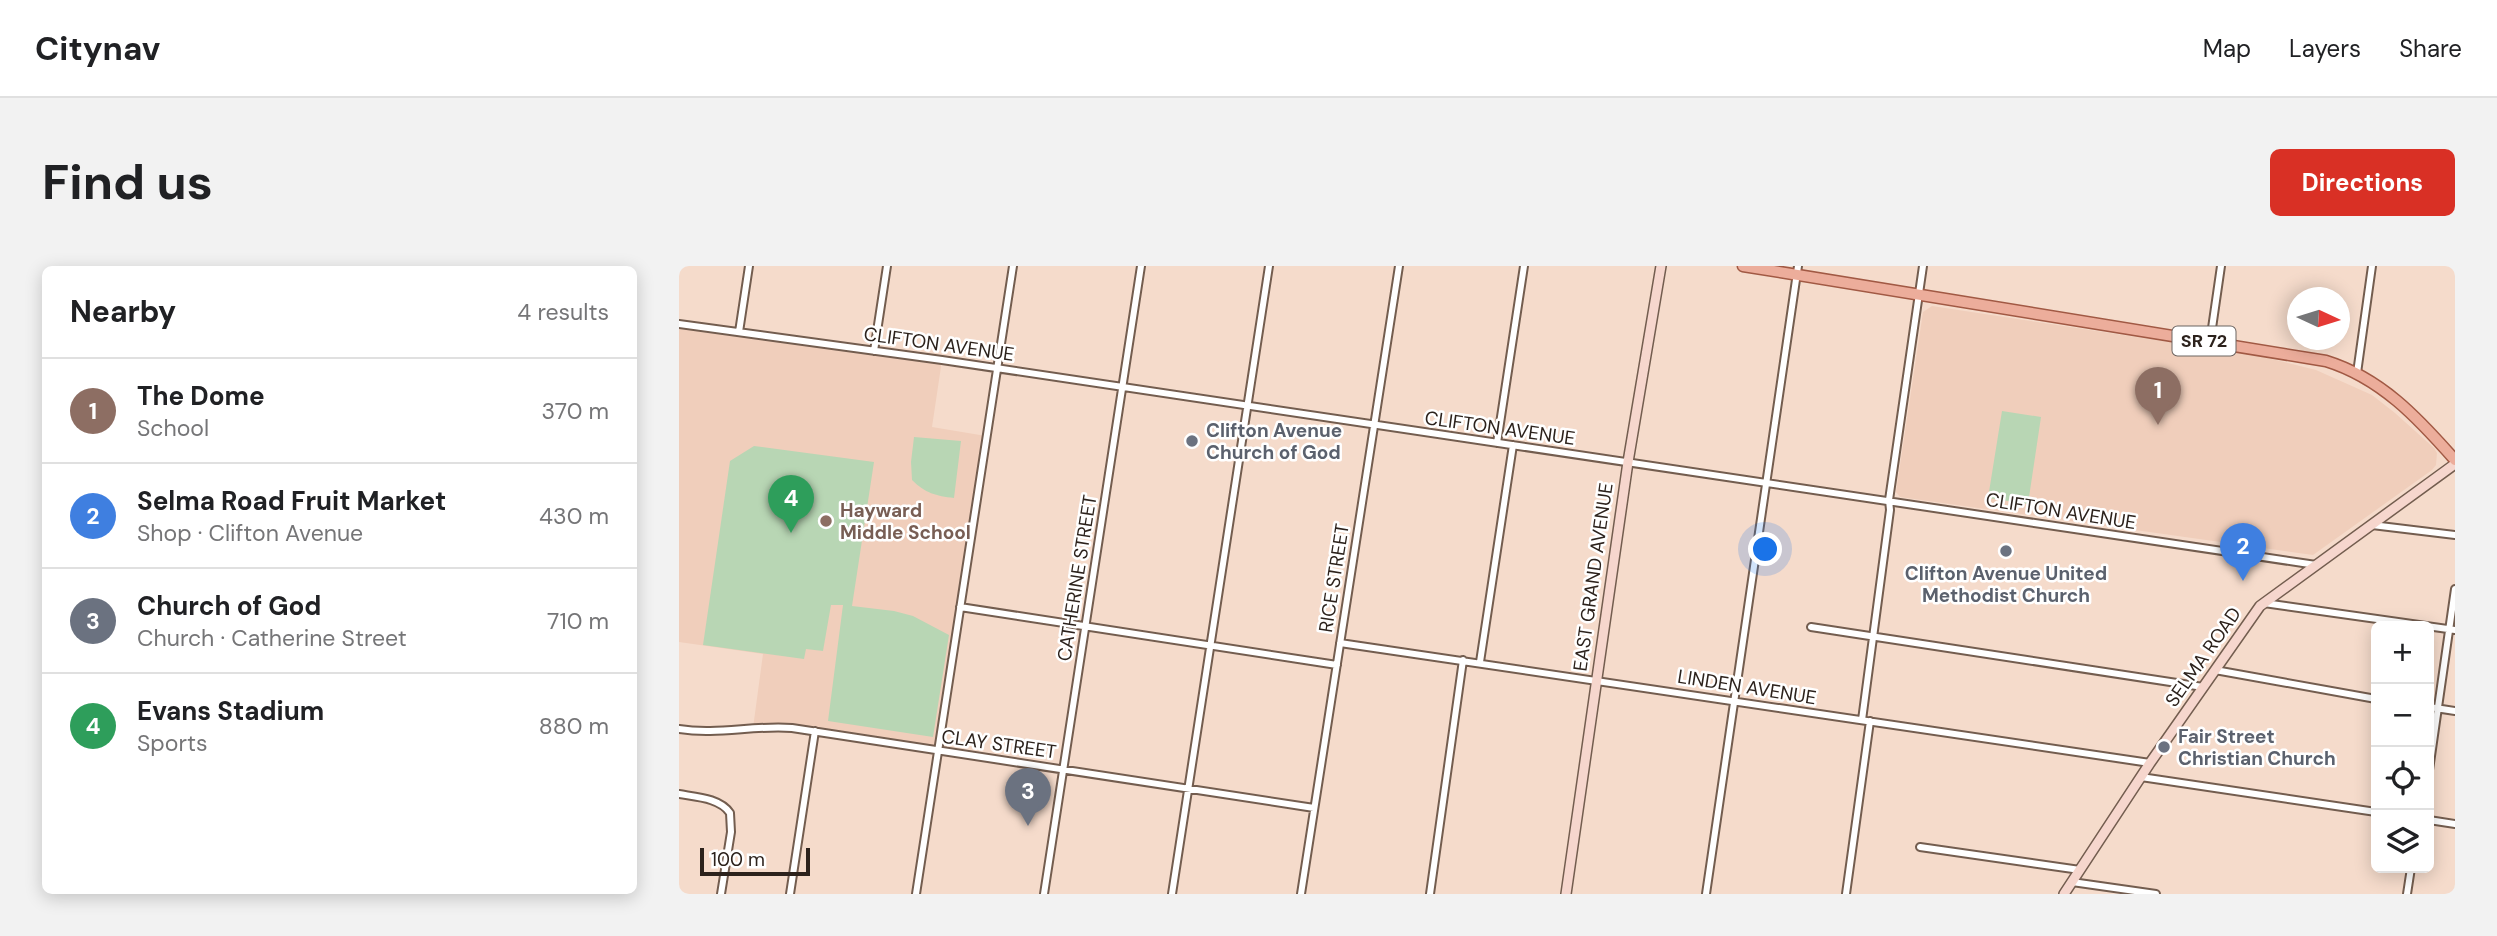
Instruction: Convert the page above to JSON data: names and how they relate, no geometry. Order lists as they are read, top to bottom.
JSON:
{
  "streets": {
    "main road": ["SR 72"],
    "street": [
      "CLIFTON AVENUE",
      "EAST GRAND AVENUE",
      "CATHERINE STREET",
      "RICE STREET",
      "SELMA ROAD",
      "LINDEN AVENUE",
      "CLAY STREET"
    ]
  },
  "crossings": [
    ["SR 72", "SELMA ROAD"],
    ["CLIFTON AVENUE", "EAST GRAND AVENUE"],
    ["CLIFTON AVENUE", "CATHERINE STREET"],
    ["CLIFTON AVENUE", "RICE STREET"],
    ["CLIFTON AVENUE", "SELMA ROAD"],
    ["EAST GRAND AVENUE", "LINDEN AVENUE"],
    ["CATHERINE STREET", "CLAY STREET"],
    ["RICE STREET", "LINDEN AVENUE"],
    ["RICE STREET", "CLAY STREET"],
    ["SELMA ROAD", "LINDEN AVENUE"]
  ],
  "places": [
    "Clifton Avenue Church of God",
    "Hayward Middle School",
    "Clifton Avenue United Methodist Church",
    "Fair Street Christian Church"
  ],
  "scale_bar": "100 m",
  "north": "right",
  "page": {
    "header": "Citynav",
    "nav": ["Map", "Layers", "Share"],
    "buttons": "Directions",
    "title": "Find us",
    "heading": ["Nearby", "4 results"],
    "list": [
      {
        "mark": "1",
        "name": "The Dome",
        "note": "School",
        "value": "370 m"
      },
      {
        "mark": "2",
        "name": "Selma Road Fruit Market",
        "note": "Shop · Clifton Avenue",
        "value": "430 m"
      },
      {
        "mark": "3",
        "name": "Church of God",
        "note": "Church · Catherine Street",
        "value": "710 m"
      },
      {
        "mark": "4",
        "name": "Evans Stadium",
        "note": "Sports",
        "value": "880 m"
      }
    ],
    "pins": [
      "1",
      "4",
      "2",
      "3"
    ],
    "map_buttons": ["+", "−"],
    "scale": "100 m"
  }
}
